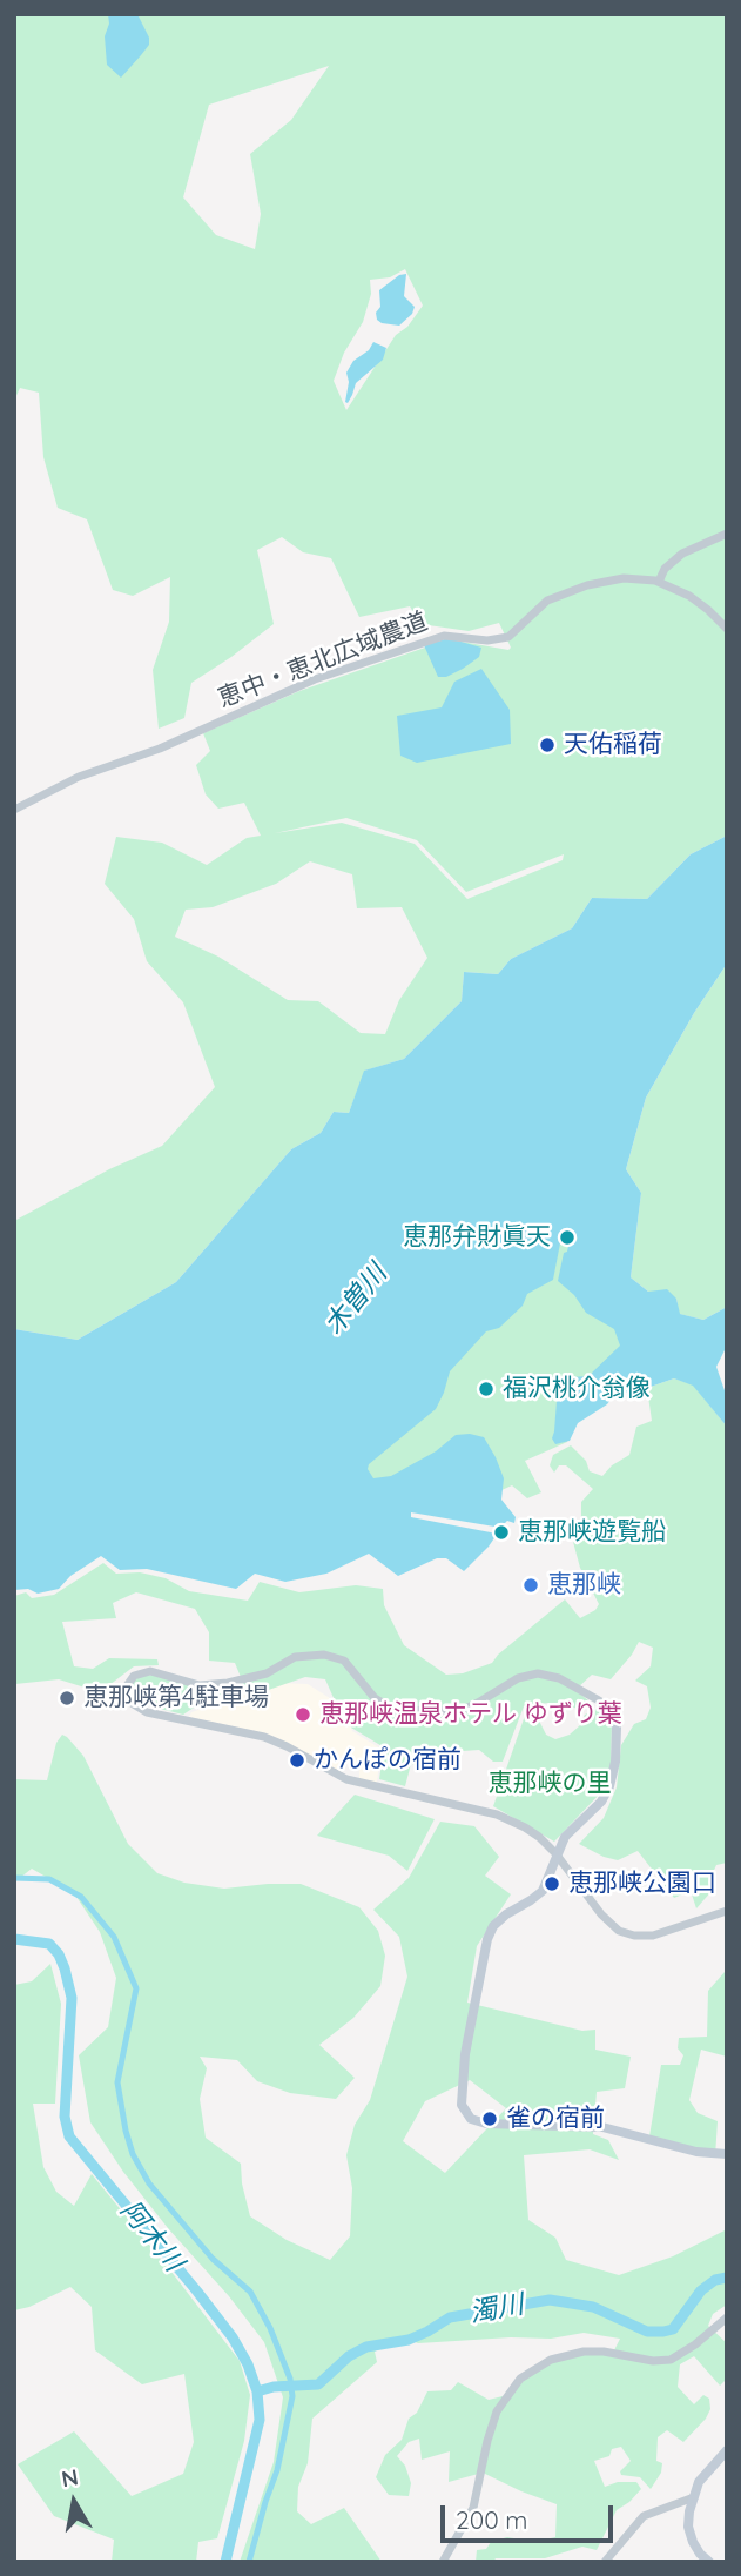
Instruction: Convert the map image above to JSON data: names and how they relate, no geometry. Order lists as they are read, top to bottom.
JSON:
{
  "streets": {
    "street": ["恵中・恵北広域農道"]
  },
  "water": ["木曽川", "阿木川", "濁川"],
  "parks": ["恵那峡の里"],
  "places": [
    "天佑稲荷",
    "恵那弁財眞天",
    "福沢桃介翁像",
    "恵那峡遊覧船",
    "恵那峡",
    "恵那峡第4駐車場",
    "恵那峡温泉ホテル ゆずり葉",
    "かんぽの宿前",
    "恵那峡公園口",
    "雀の宿前"
  ],
  "scale_bar": "200 m",
  "north": "top"
}
